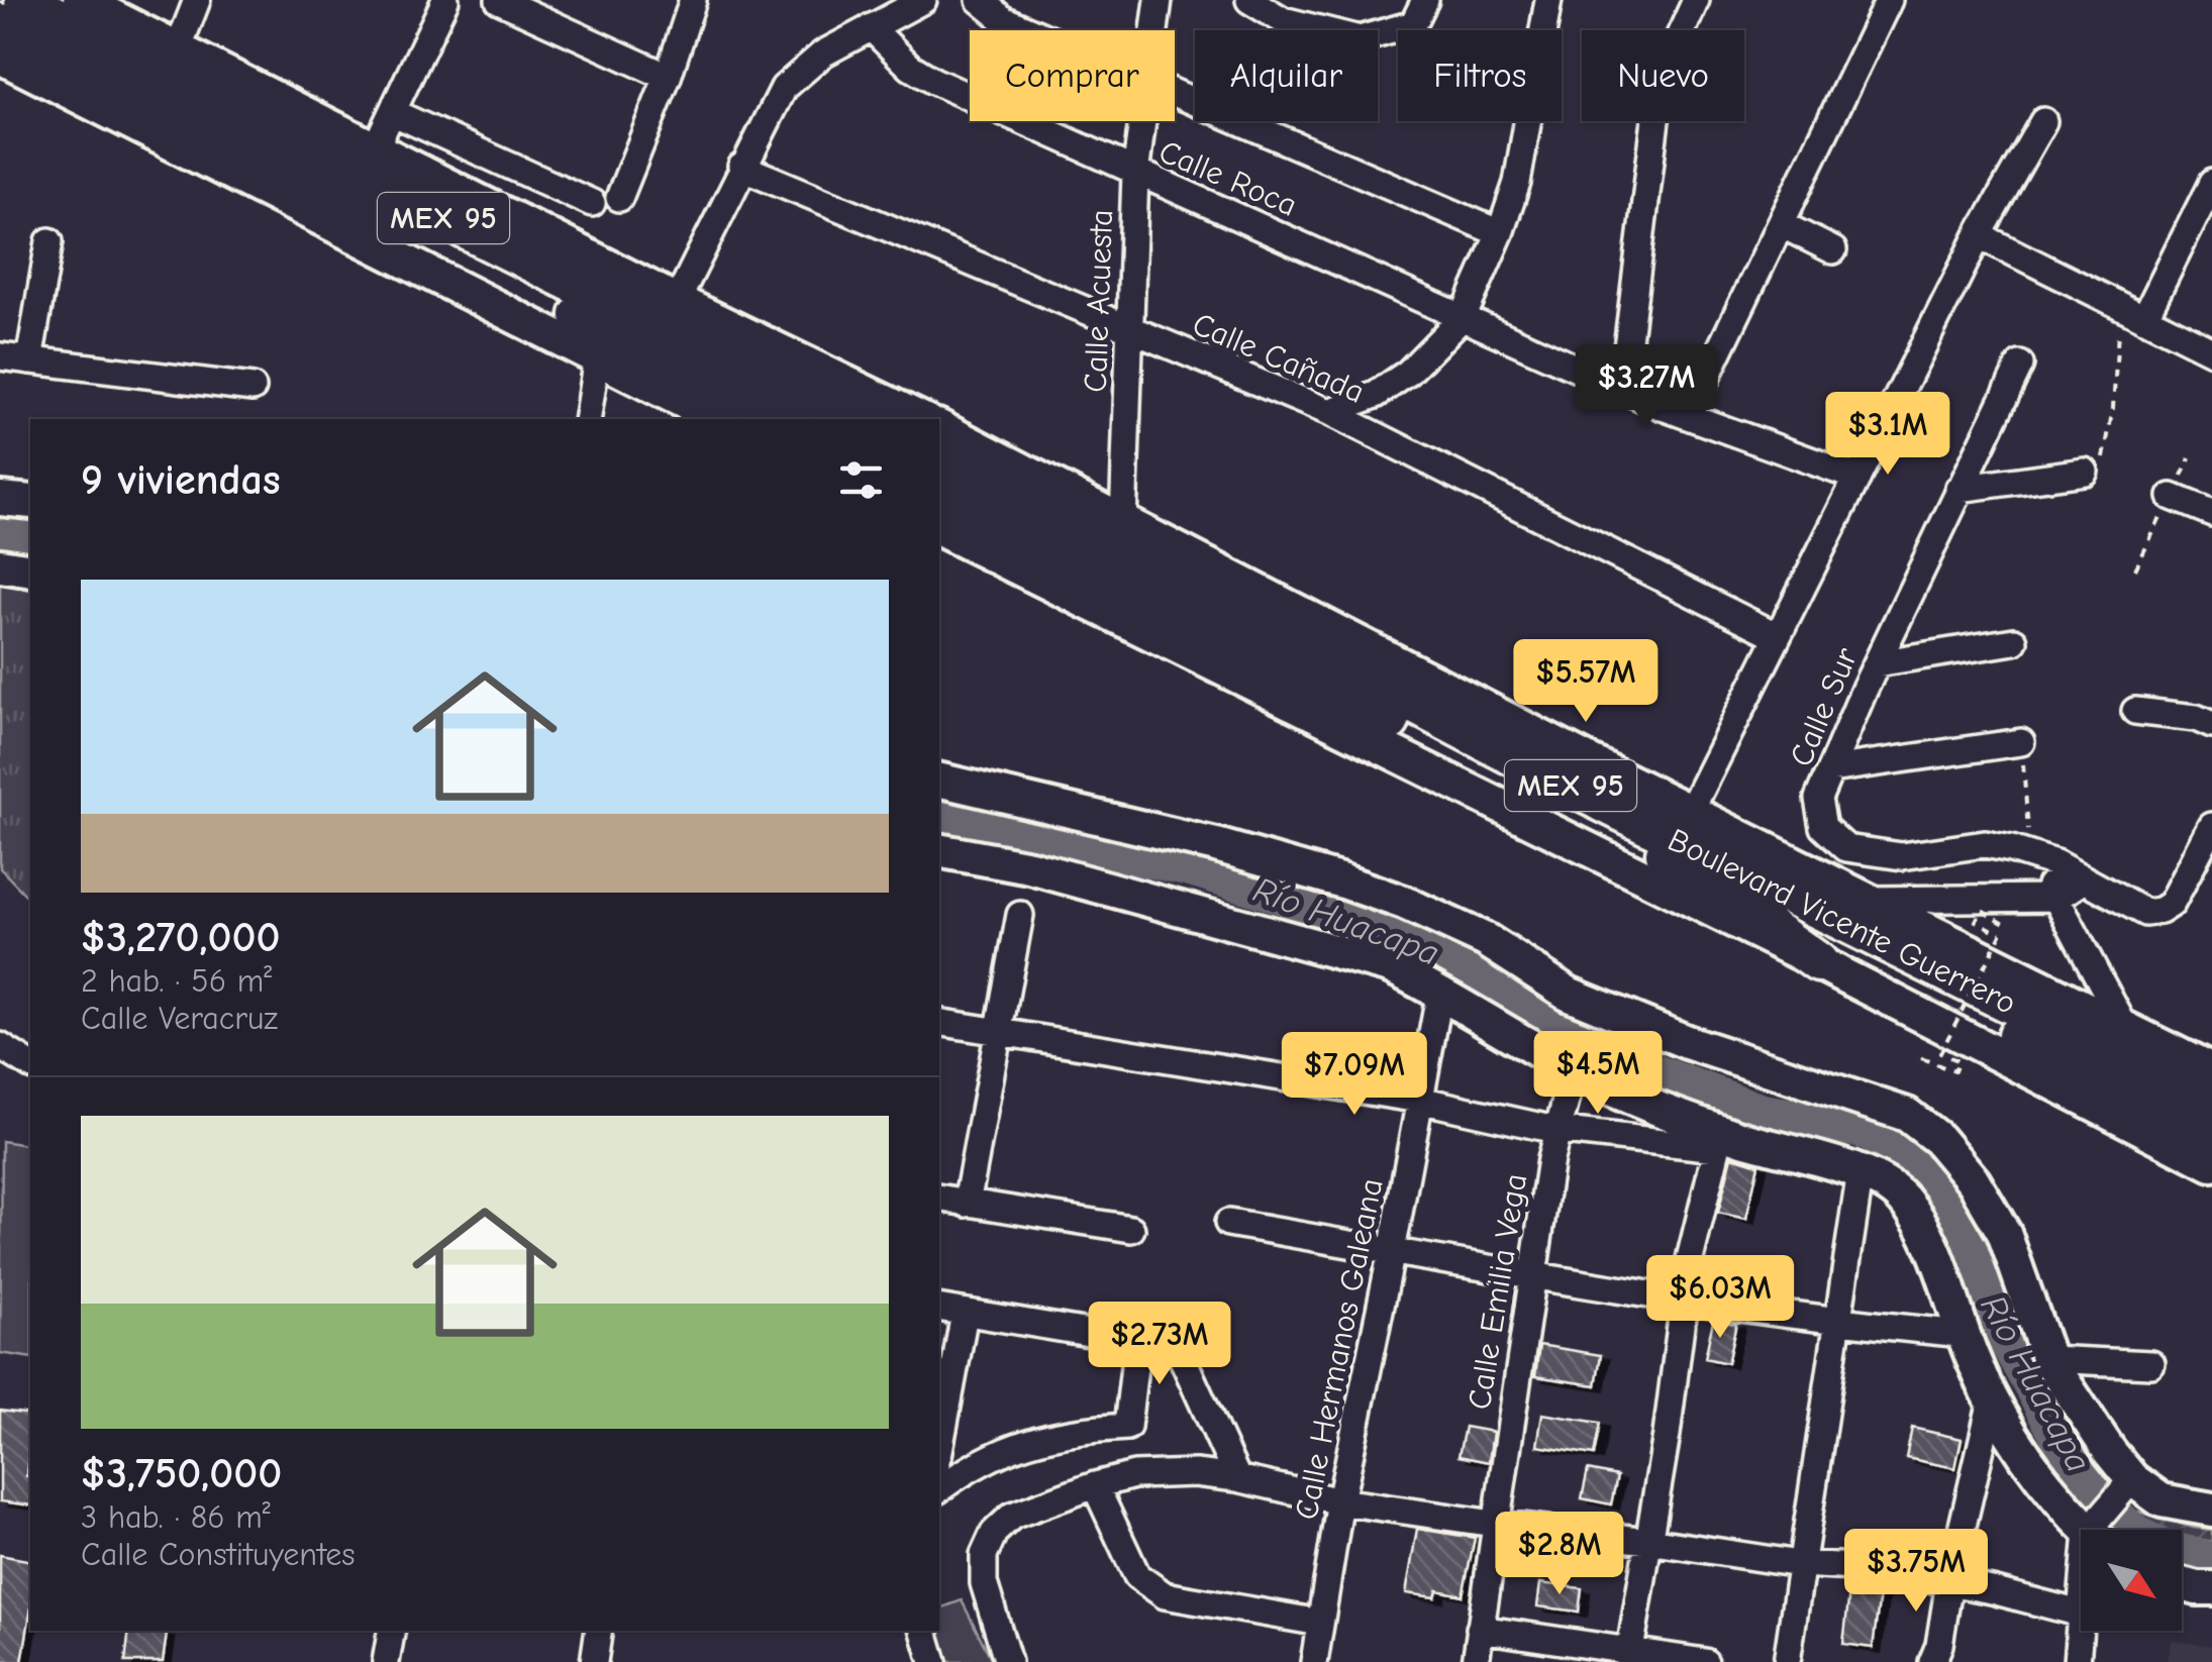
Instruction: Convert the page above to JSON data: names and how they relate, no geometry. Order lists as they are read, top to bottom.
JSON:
{
  "streets": {
    "highway": ["MEX 95", "Boulevard Vicente Guerrero"],
    "street": [
      "Calle Roca",
      "Calle Acuesta",
      "Calle Cañada",
      "Calle Sur",
      "Calle Emilia Vega",
      "Calle Hermanos Galeana"
    ]
  },
  "crossings": [
    ["Calle Roca", "Calle Acuesta"],
    ["Calle Acuesta", "Calle Cañada"],
    ["Calle Acuesta", "Boulevard Vicente Guerrero"]
  ],
  "water": ["Río Huacapa"],
  "north": "bottom right",
  "page": {
    "chip": [
      "Comprar",
      "Alquilar",
      "Filtros",
      "Nuevo"
    ],
    "price": [
      "$3.27M",
      "$3.1M",
      "$5.57M",
      "$4.5M",
      "$7.09M",
      "$6.03M",
      "$2.73M",
      "$2.8M",
      "$3.75M"
    ],
    "heading": "9 viviendas",
    "list": [
      {
        "name": "$3,270,000",
        "note": "2 hab. · 56 m² · Calle Veracruz"
      },
      {
        "name": "$3,750,000",
        "note": "3 hab. · 86 m² · Calle Constituyentes"
      }
    ]
  }
}
